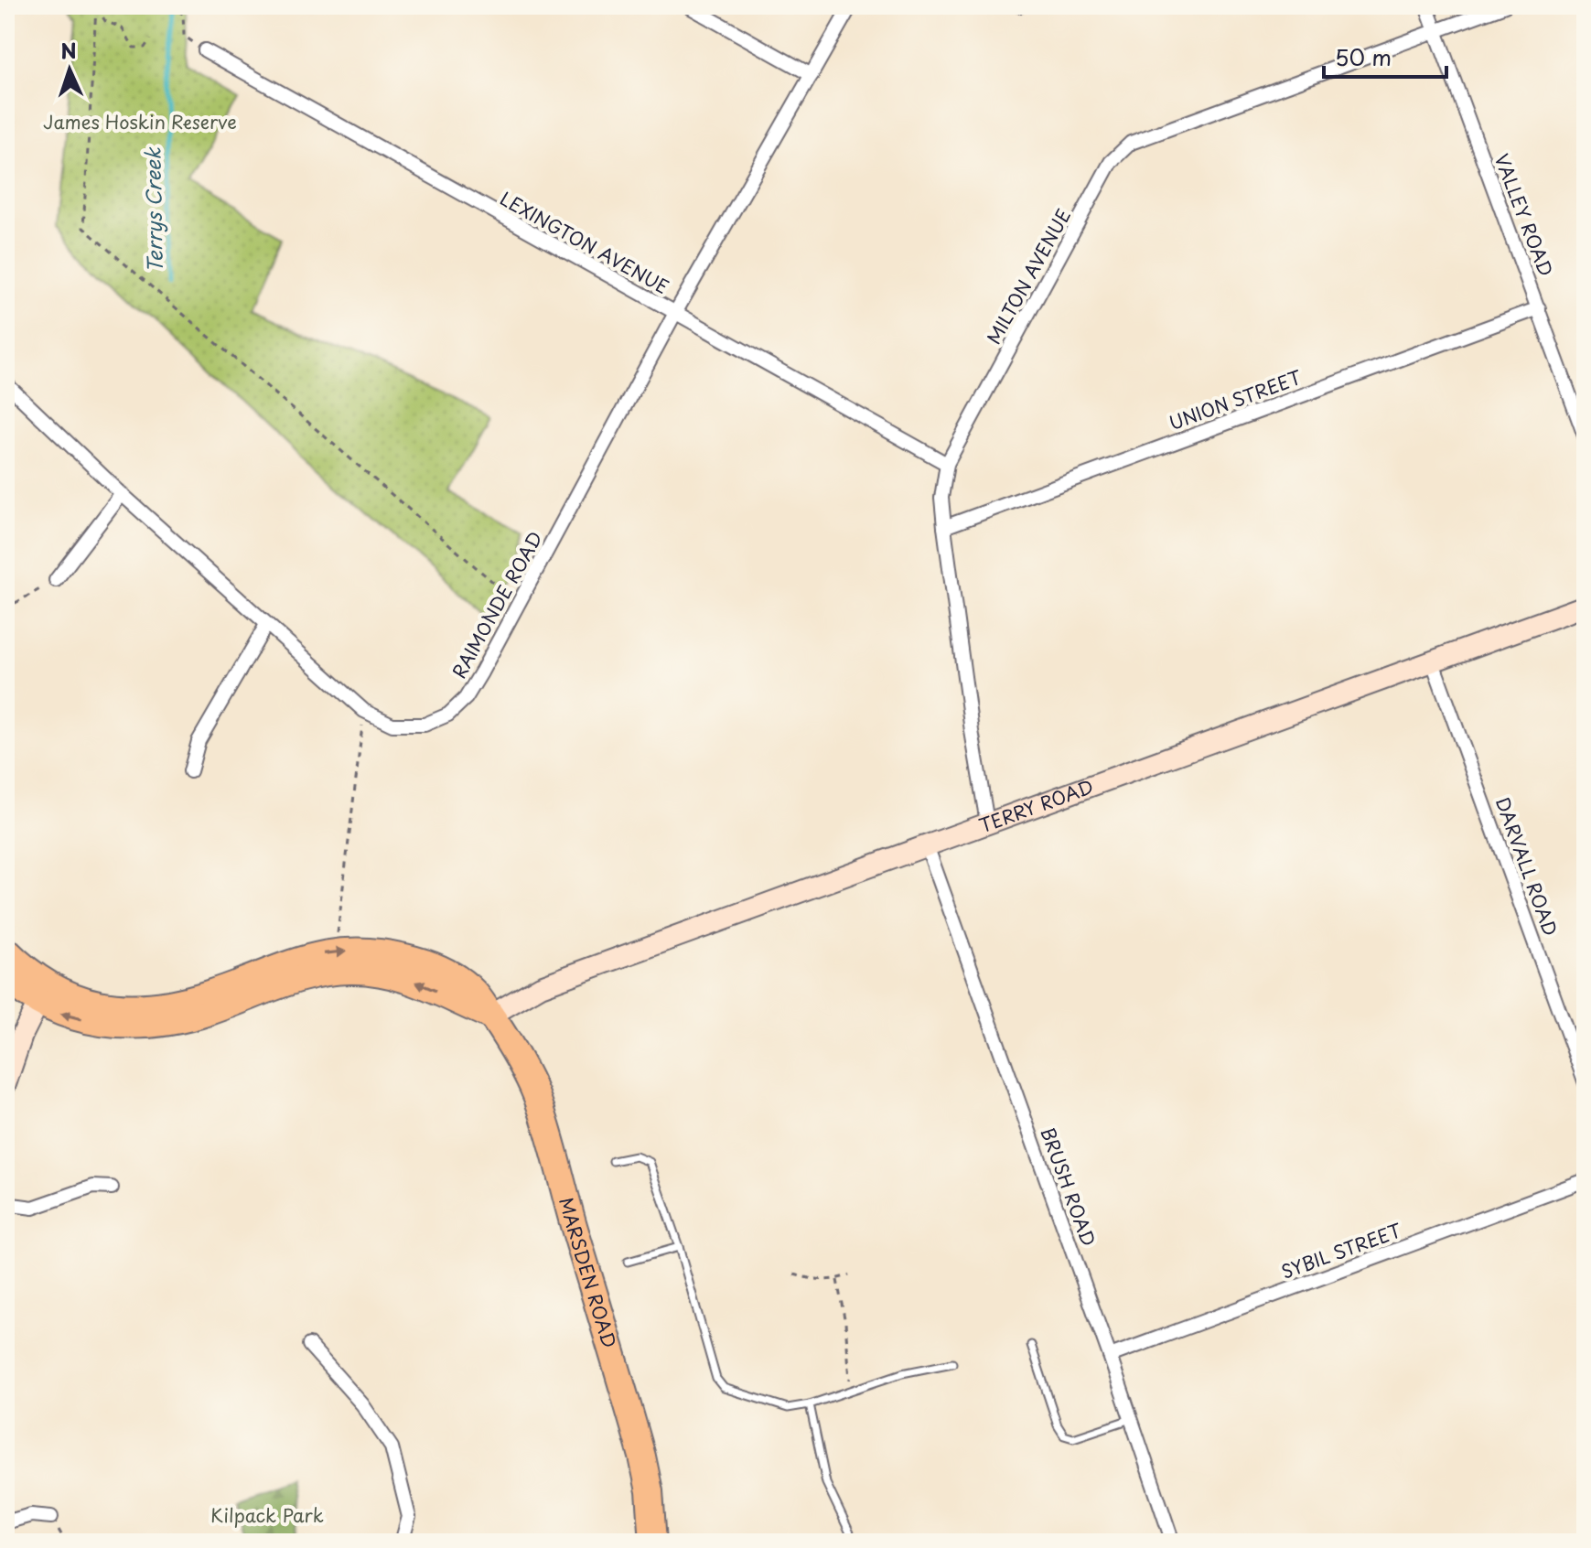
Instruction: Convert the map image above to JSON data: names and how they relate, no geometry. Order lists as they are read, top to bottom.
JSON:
{
  "streets": {
    "highway": ["MARSDEN ROAD"],
    "street": [
      "VALLEY ROAD",
      "LEXINGTON AVENUE",
      "MILTON AVENUE",
      "UNION STREET",
      "RAIMONDE ROAD",
      "TERRY ROAD",
      "DARVALL ROAD",
      "BRUSH ROAD",
      "SYBIL STREET"
    ]
  },
  "crossings": [
    ["VALLEY ROAD", "MILTON AVENUE"],
    ["VALLEY ROAD", "UNION STREET"],
    ["LEXINGTON AVENUE", "MILTON AVENUE"],
    ["LEXINGTON AVENUE", "RAIMONDE ROAD"],
    ["MILTON AVENUE", "UNION STREET"],
    ["MILTON AVENUE", "TERRY ROAD"],
    ["TERRY ROAD", "DARVALL ROAD"],
    ["TERRY ROAD", "BRUSH ROAD"],
    ["TERRY ROAD", "MARSDEN ROAD"],
    ["BRUSH ROAD", "SYBIL STREET"]
  ],
  "water": ["Terrys Creek"],
  "parks": ["James Hoskin Reserve", "Kilpack Park"],
  "scale_bar": "50 m",
  "north": "top"
}
